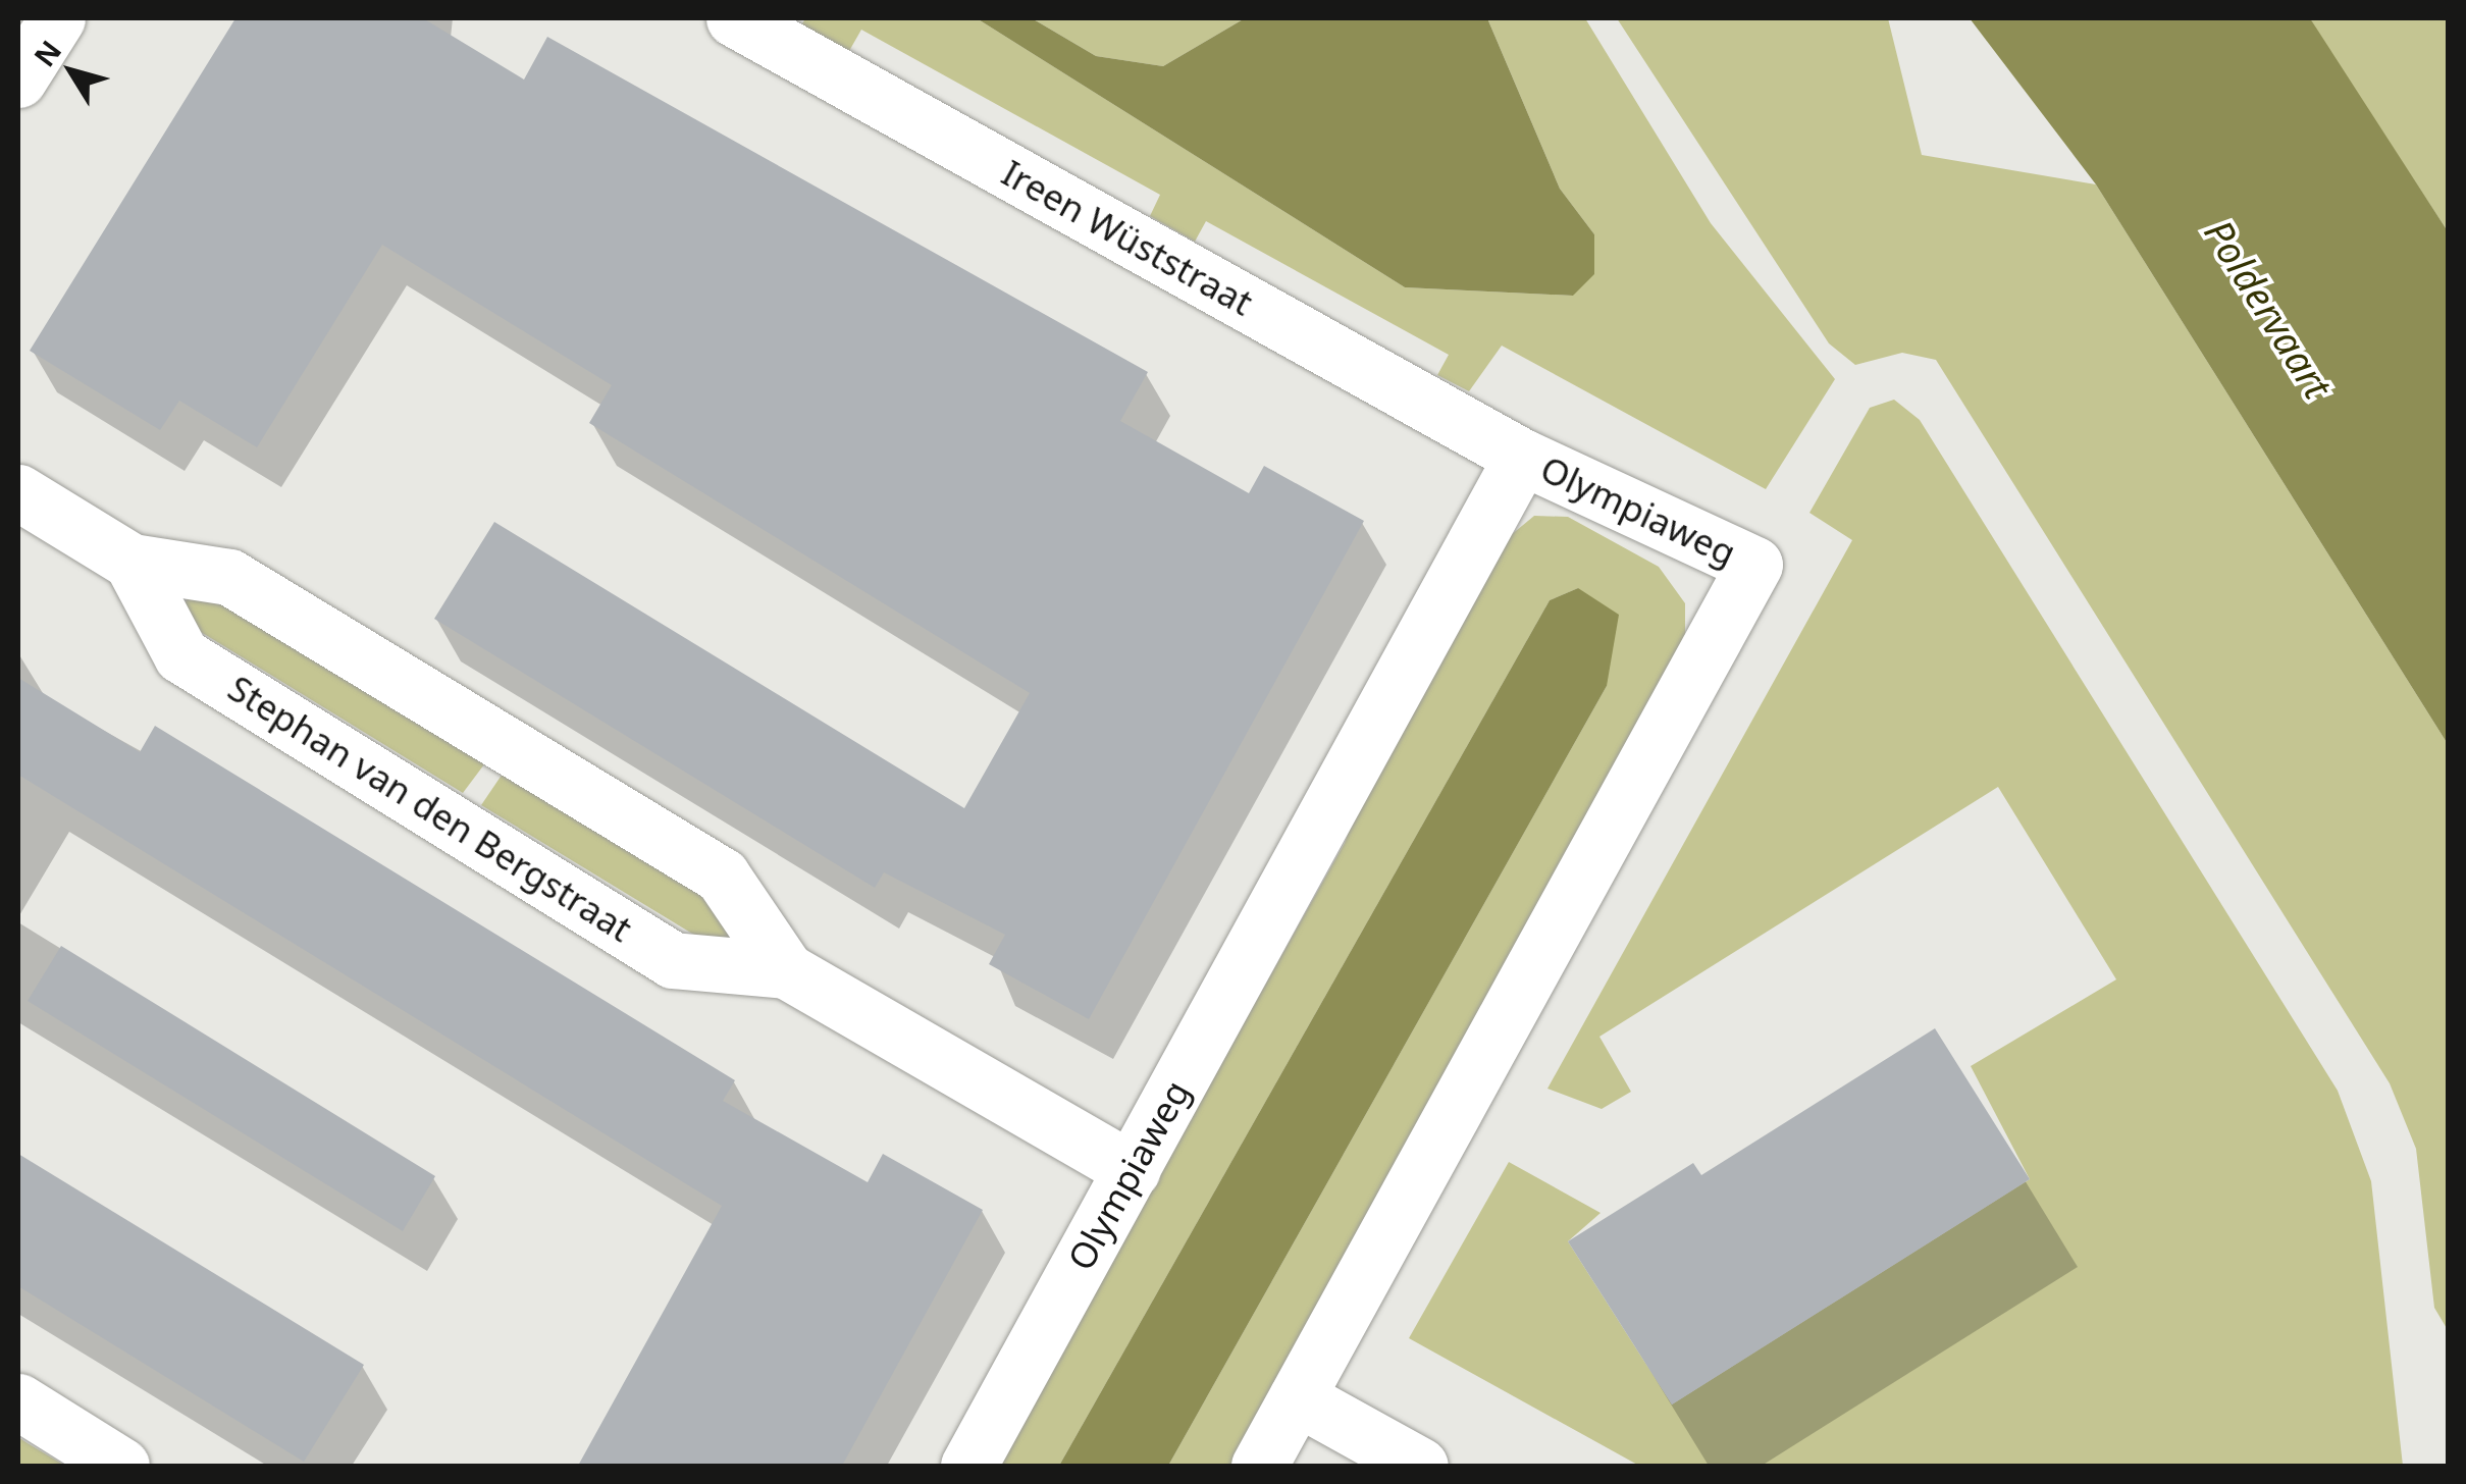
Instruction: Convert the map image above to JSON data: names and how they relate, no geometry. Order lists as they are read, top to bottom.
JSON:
{
  "streets": {
    "street": ["Ireen Wüststraat", "Olympiaweg", "Stephan van den Bergstraat"]
  },
  "crossings": [
    ["Ireen Wüststraat", "Olympiaweg"],
    ["Olympiaweg", "Stephan van den Bergstraat"]
  ],
  "water": ["Poldervaart"],
  "north": "top left"
}
